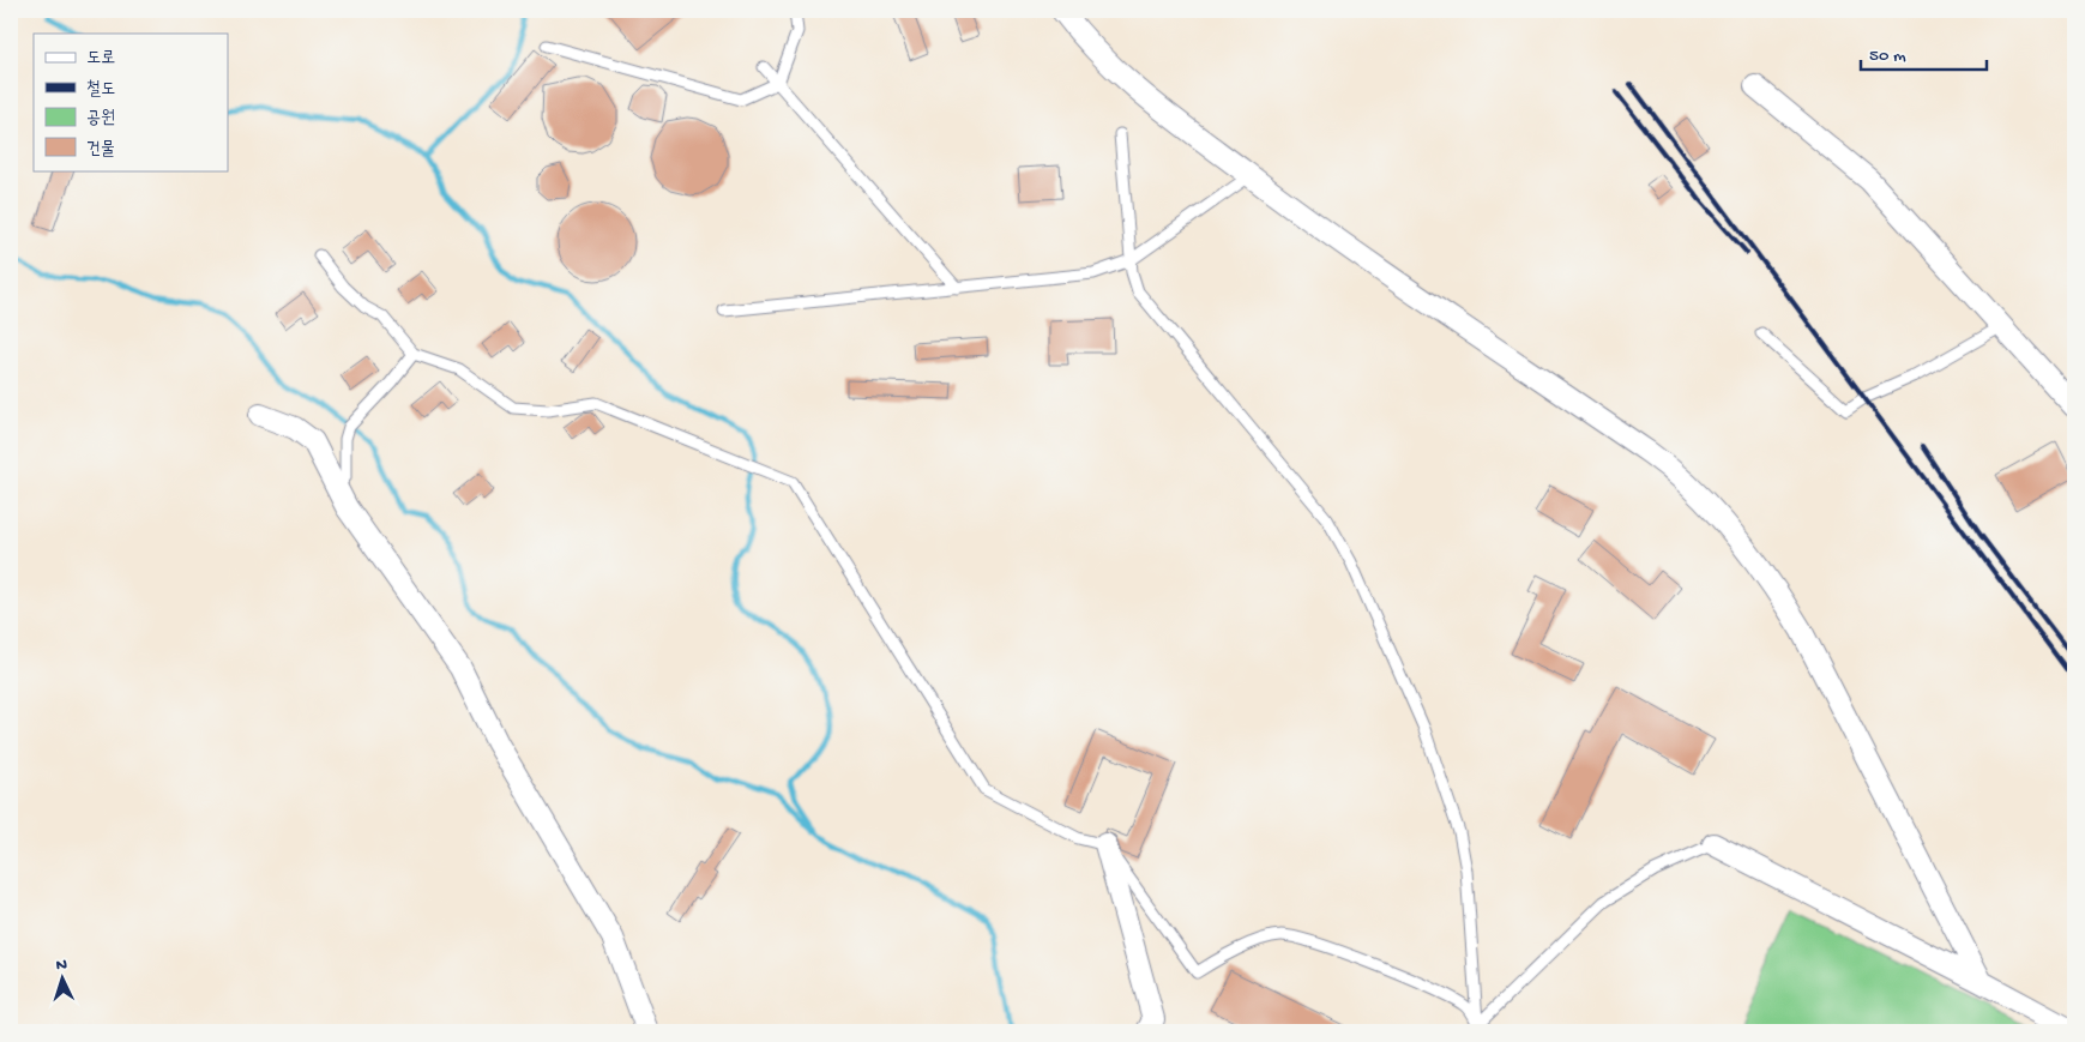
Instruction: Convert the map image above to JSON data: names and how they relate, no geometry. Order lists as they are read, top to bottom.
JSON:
{
  "legend": [
    "도로",
    "철도",
    "공원",
    "건물"
  ],
  "scale_bar": "50 m",
  "north": "top"
}
